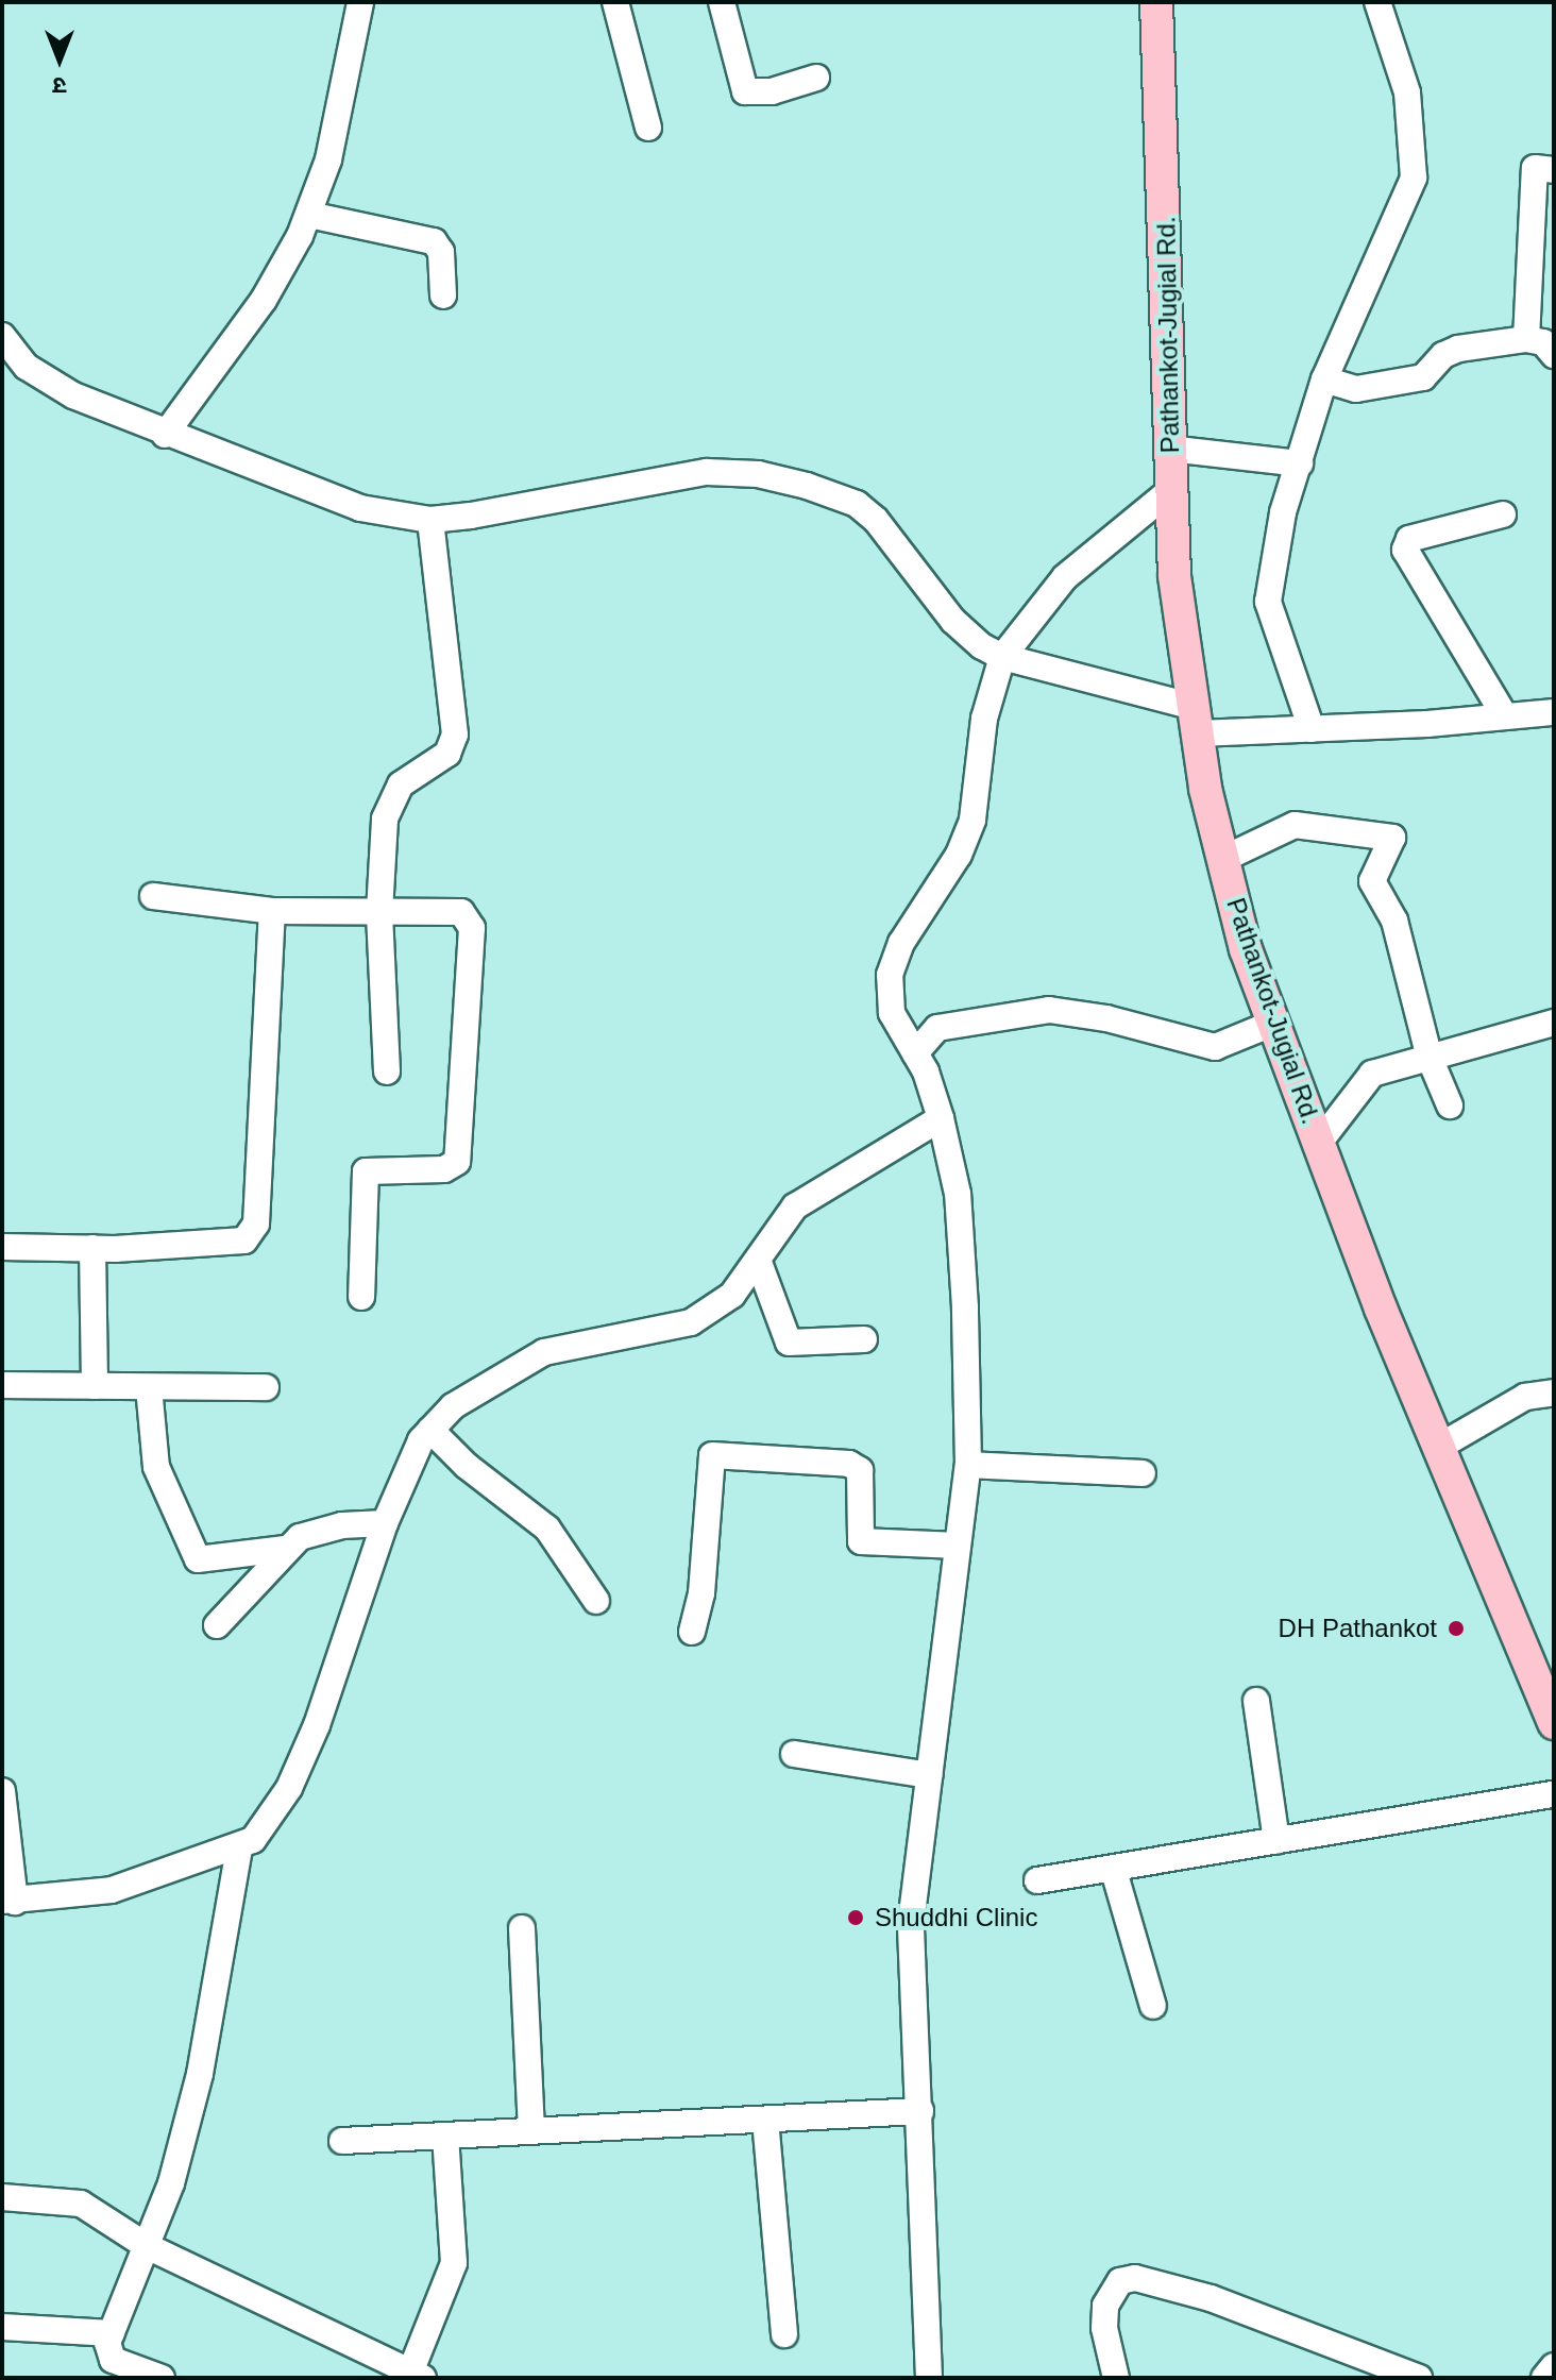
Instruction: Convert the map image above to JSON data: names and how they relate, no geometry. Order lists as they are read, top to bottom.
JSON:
{
  "streets": {
    "main road": ["Pathankot-Jugial Rd."]
  },
  "places": ["DH Pathankot", "Shuddhi Clinic"],
  "north": "bottom"
}
